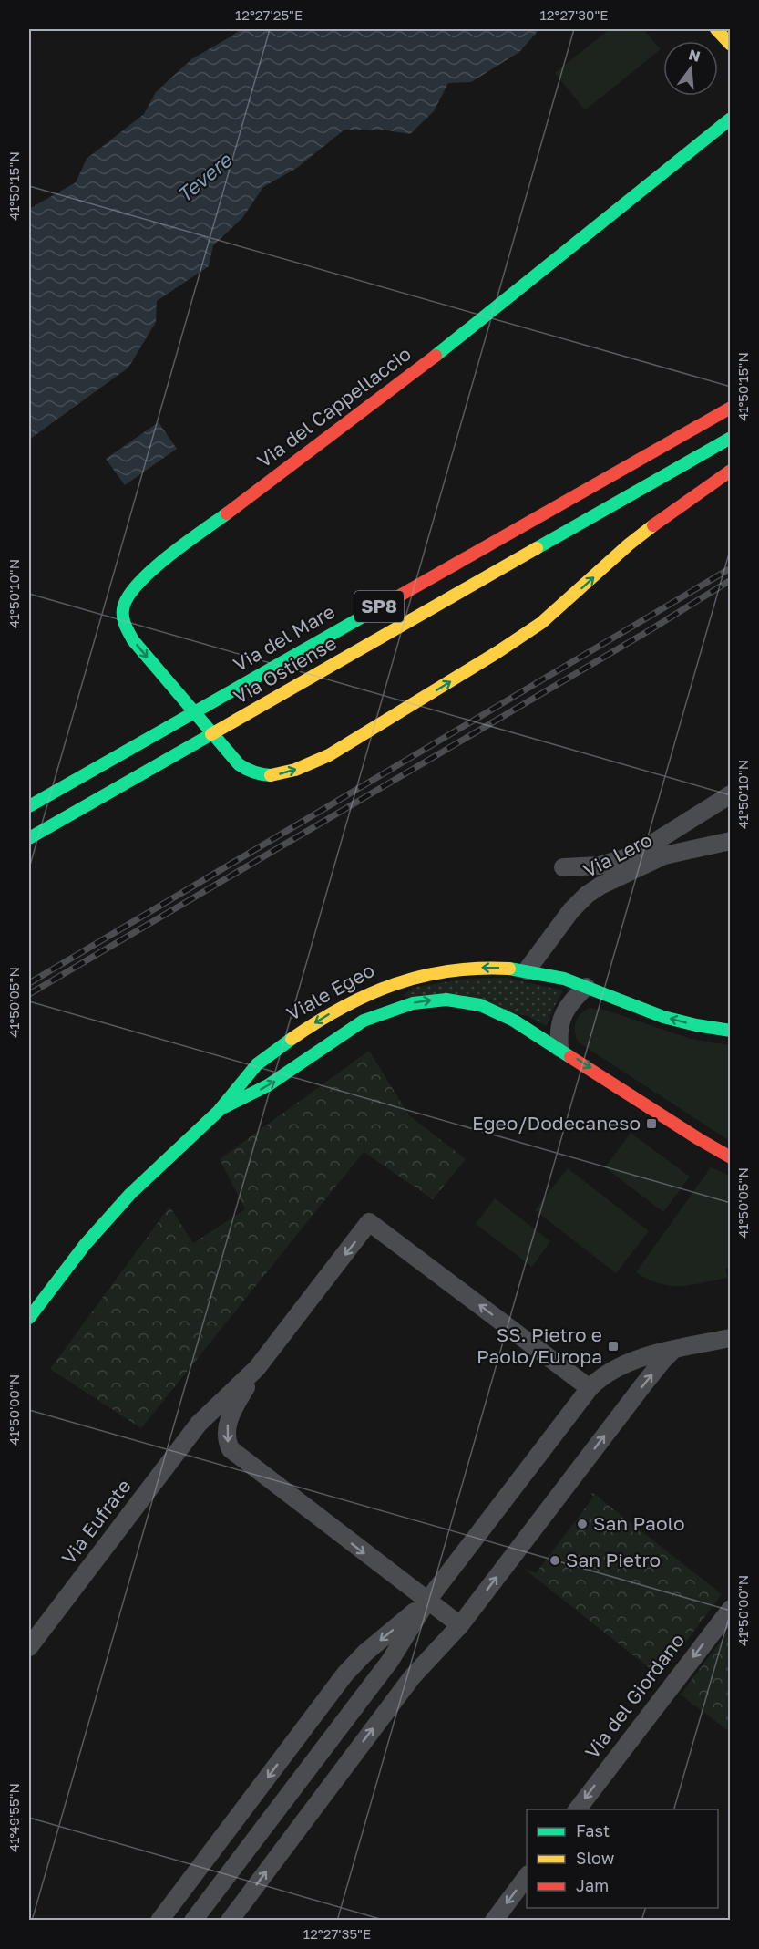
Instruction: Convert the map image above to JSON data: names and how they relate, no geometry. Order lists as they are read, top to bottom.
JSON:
{
  "streets": {
    "main road": [
      "Via del Cappellaccio",
      "SP8",
      "Via del Mare",
      "Via Ostiense",
      "Viale Egeo"
    ],
    "street": ["Via Lero", "Via Eufrate", "Via del Giordano"]
  },
  "crossings": [
    ["Via Lero", "Viale Egeo"]
  ],
  "one_way": ["Via del Giordano"],
  "water": ["Tevere"],
  "places": {
    "transit": ["Egeo/Dodecaneso", "SS. Pietro e Paolo/Europa"],
    "other": ["San Paolo", "San Pietro"]
  },
  "legend": ["Fast", "Slow", "Jam"],
  "north": "top",
  "coordinates": [
    "12°27'25\"E",
    "12°27'30\"E",
    "41°50'15\"N",
    "41°50'10\"N",
    "41°50'05\"N",
    "41°50'00\"N",
    "41°49'55\"N",
    "12°27'35\"E"
  ]
}
